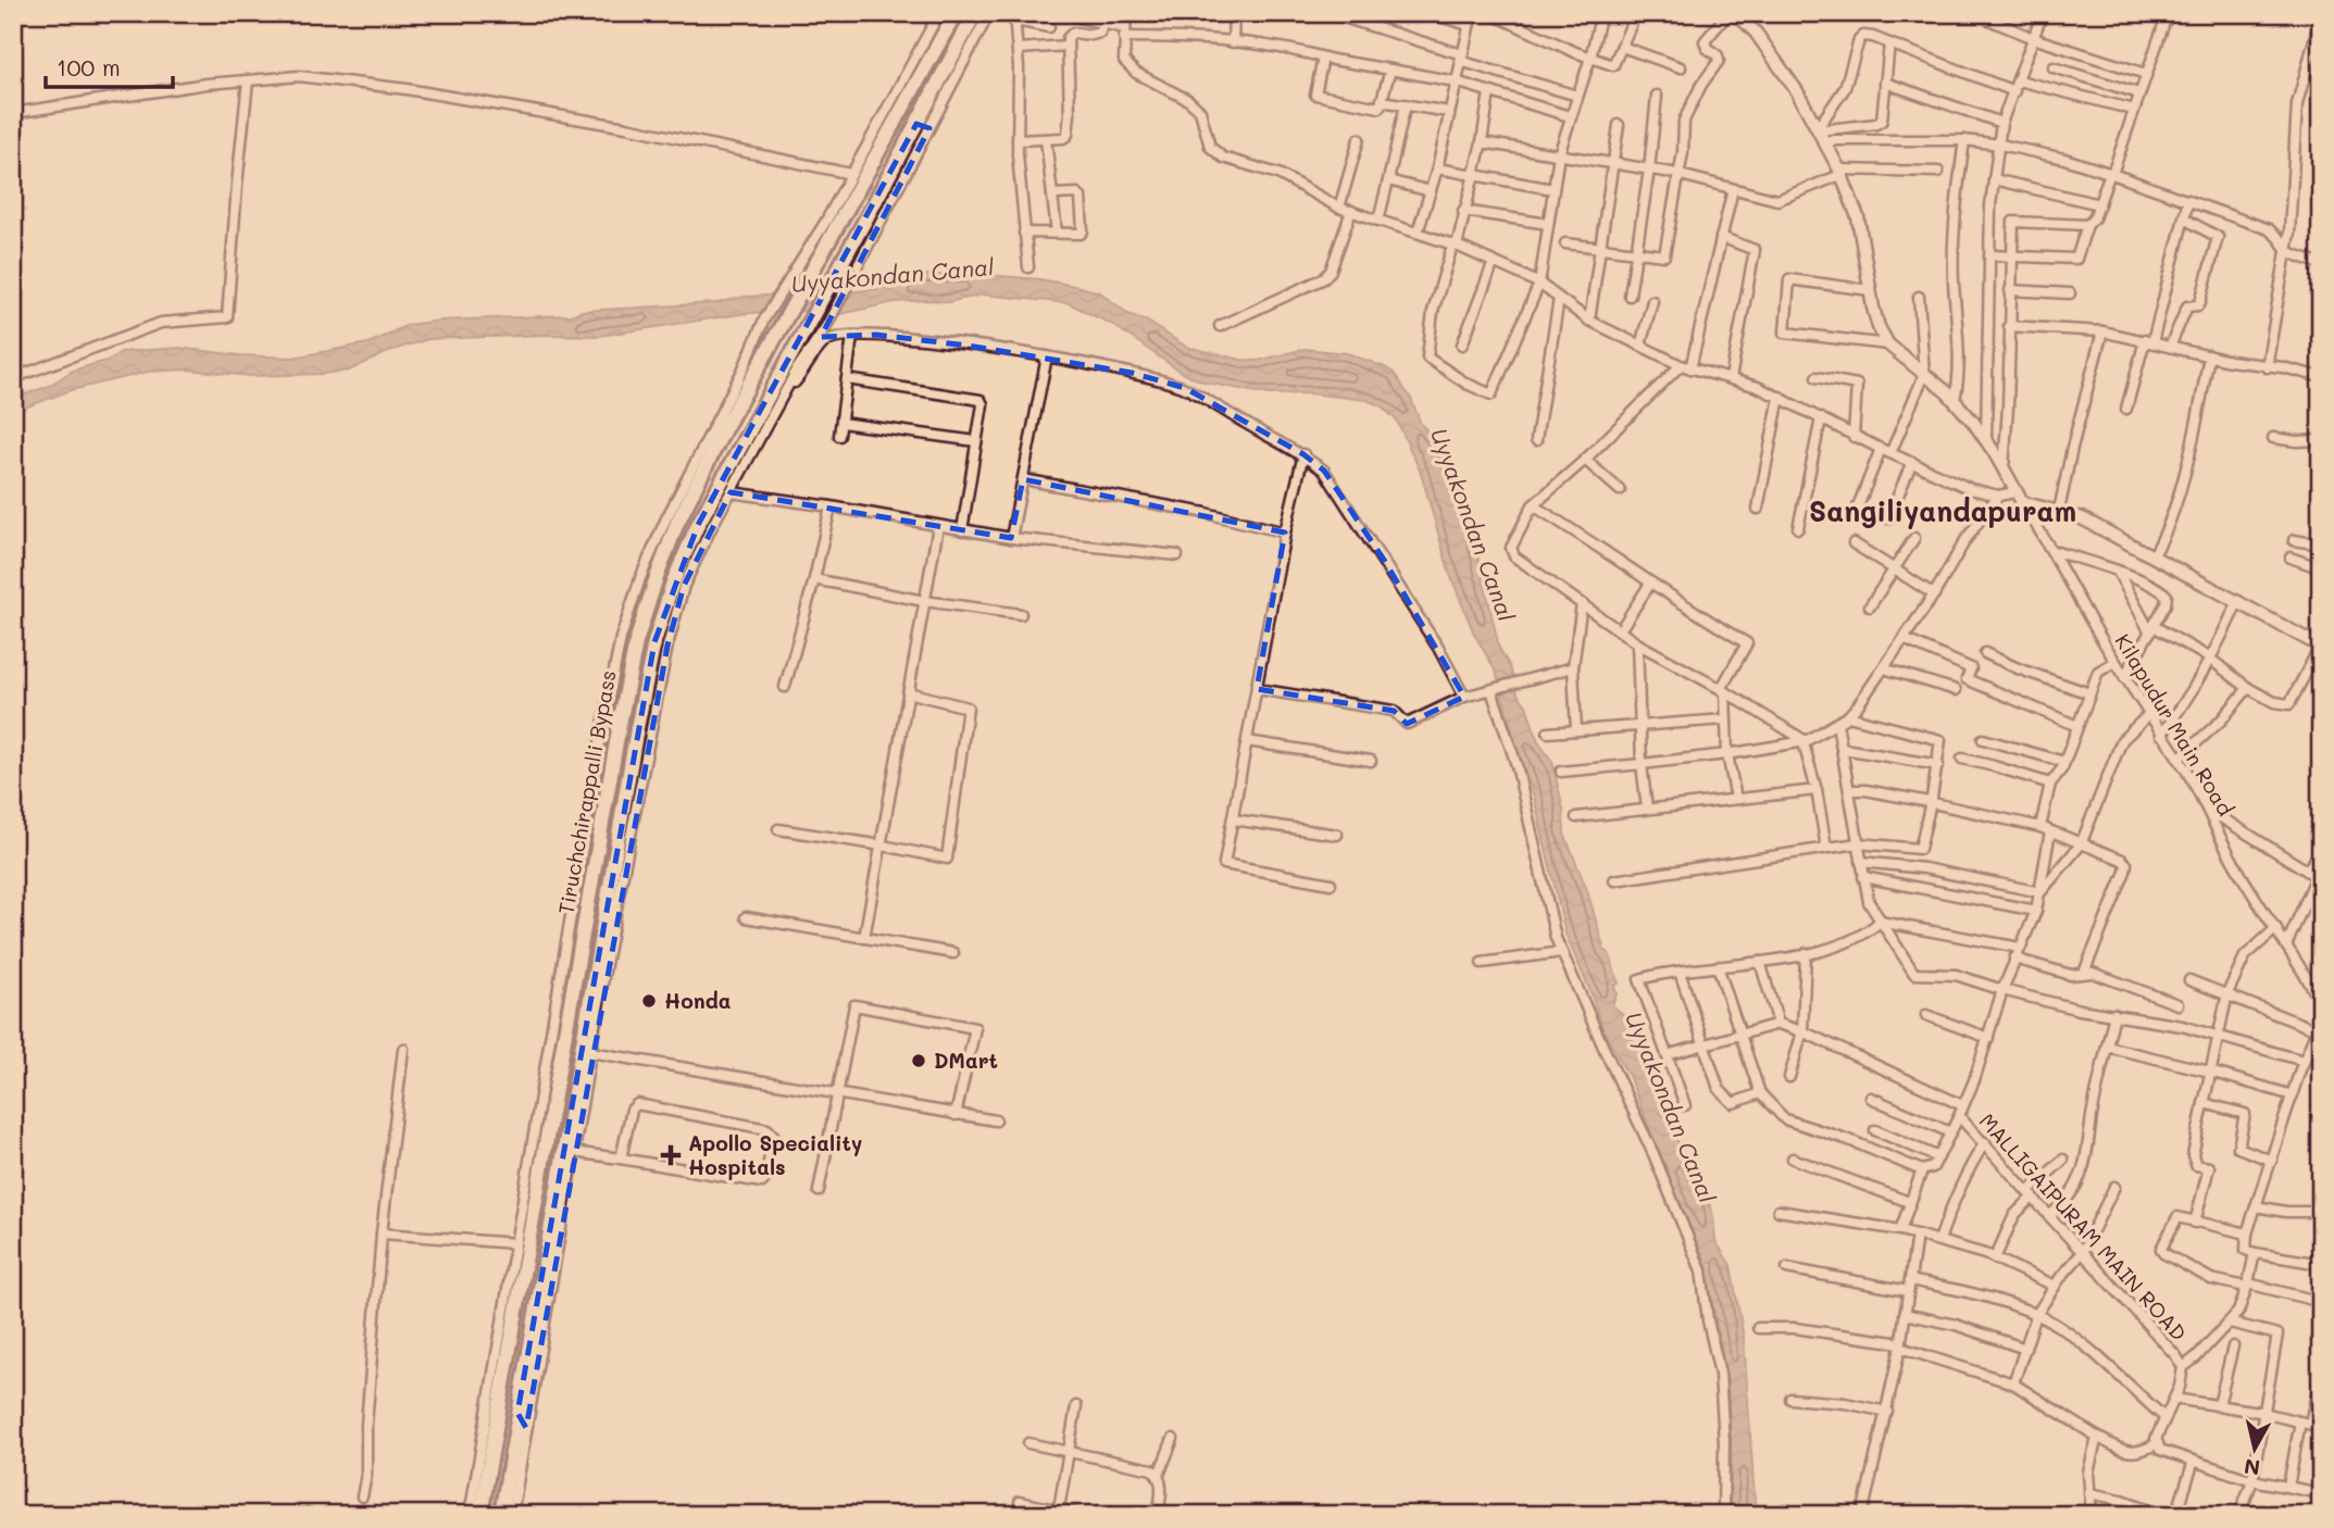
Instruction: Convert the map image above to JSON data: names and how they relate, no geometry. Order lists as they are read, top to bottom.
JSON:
{
  "streets": {
    "highway": ["Tiruchchirappalli Bypass"],
    "street": ["Kilapudur Main Road", "MALLIGAIPURAM MAIN ROAD"]
  },
  "districts": ["Sangiliyandapuram"],
  "water": ["Uyyakondan Canal"],
  "places": {
    "other": ["Honda", "DMart"],
    "health": ["Apollo Speciality Hospitals"]
  },
  "scale_bar": "100 m",
  "north": "bottom"
}
